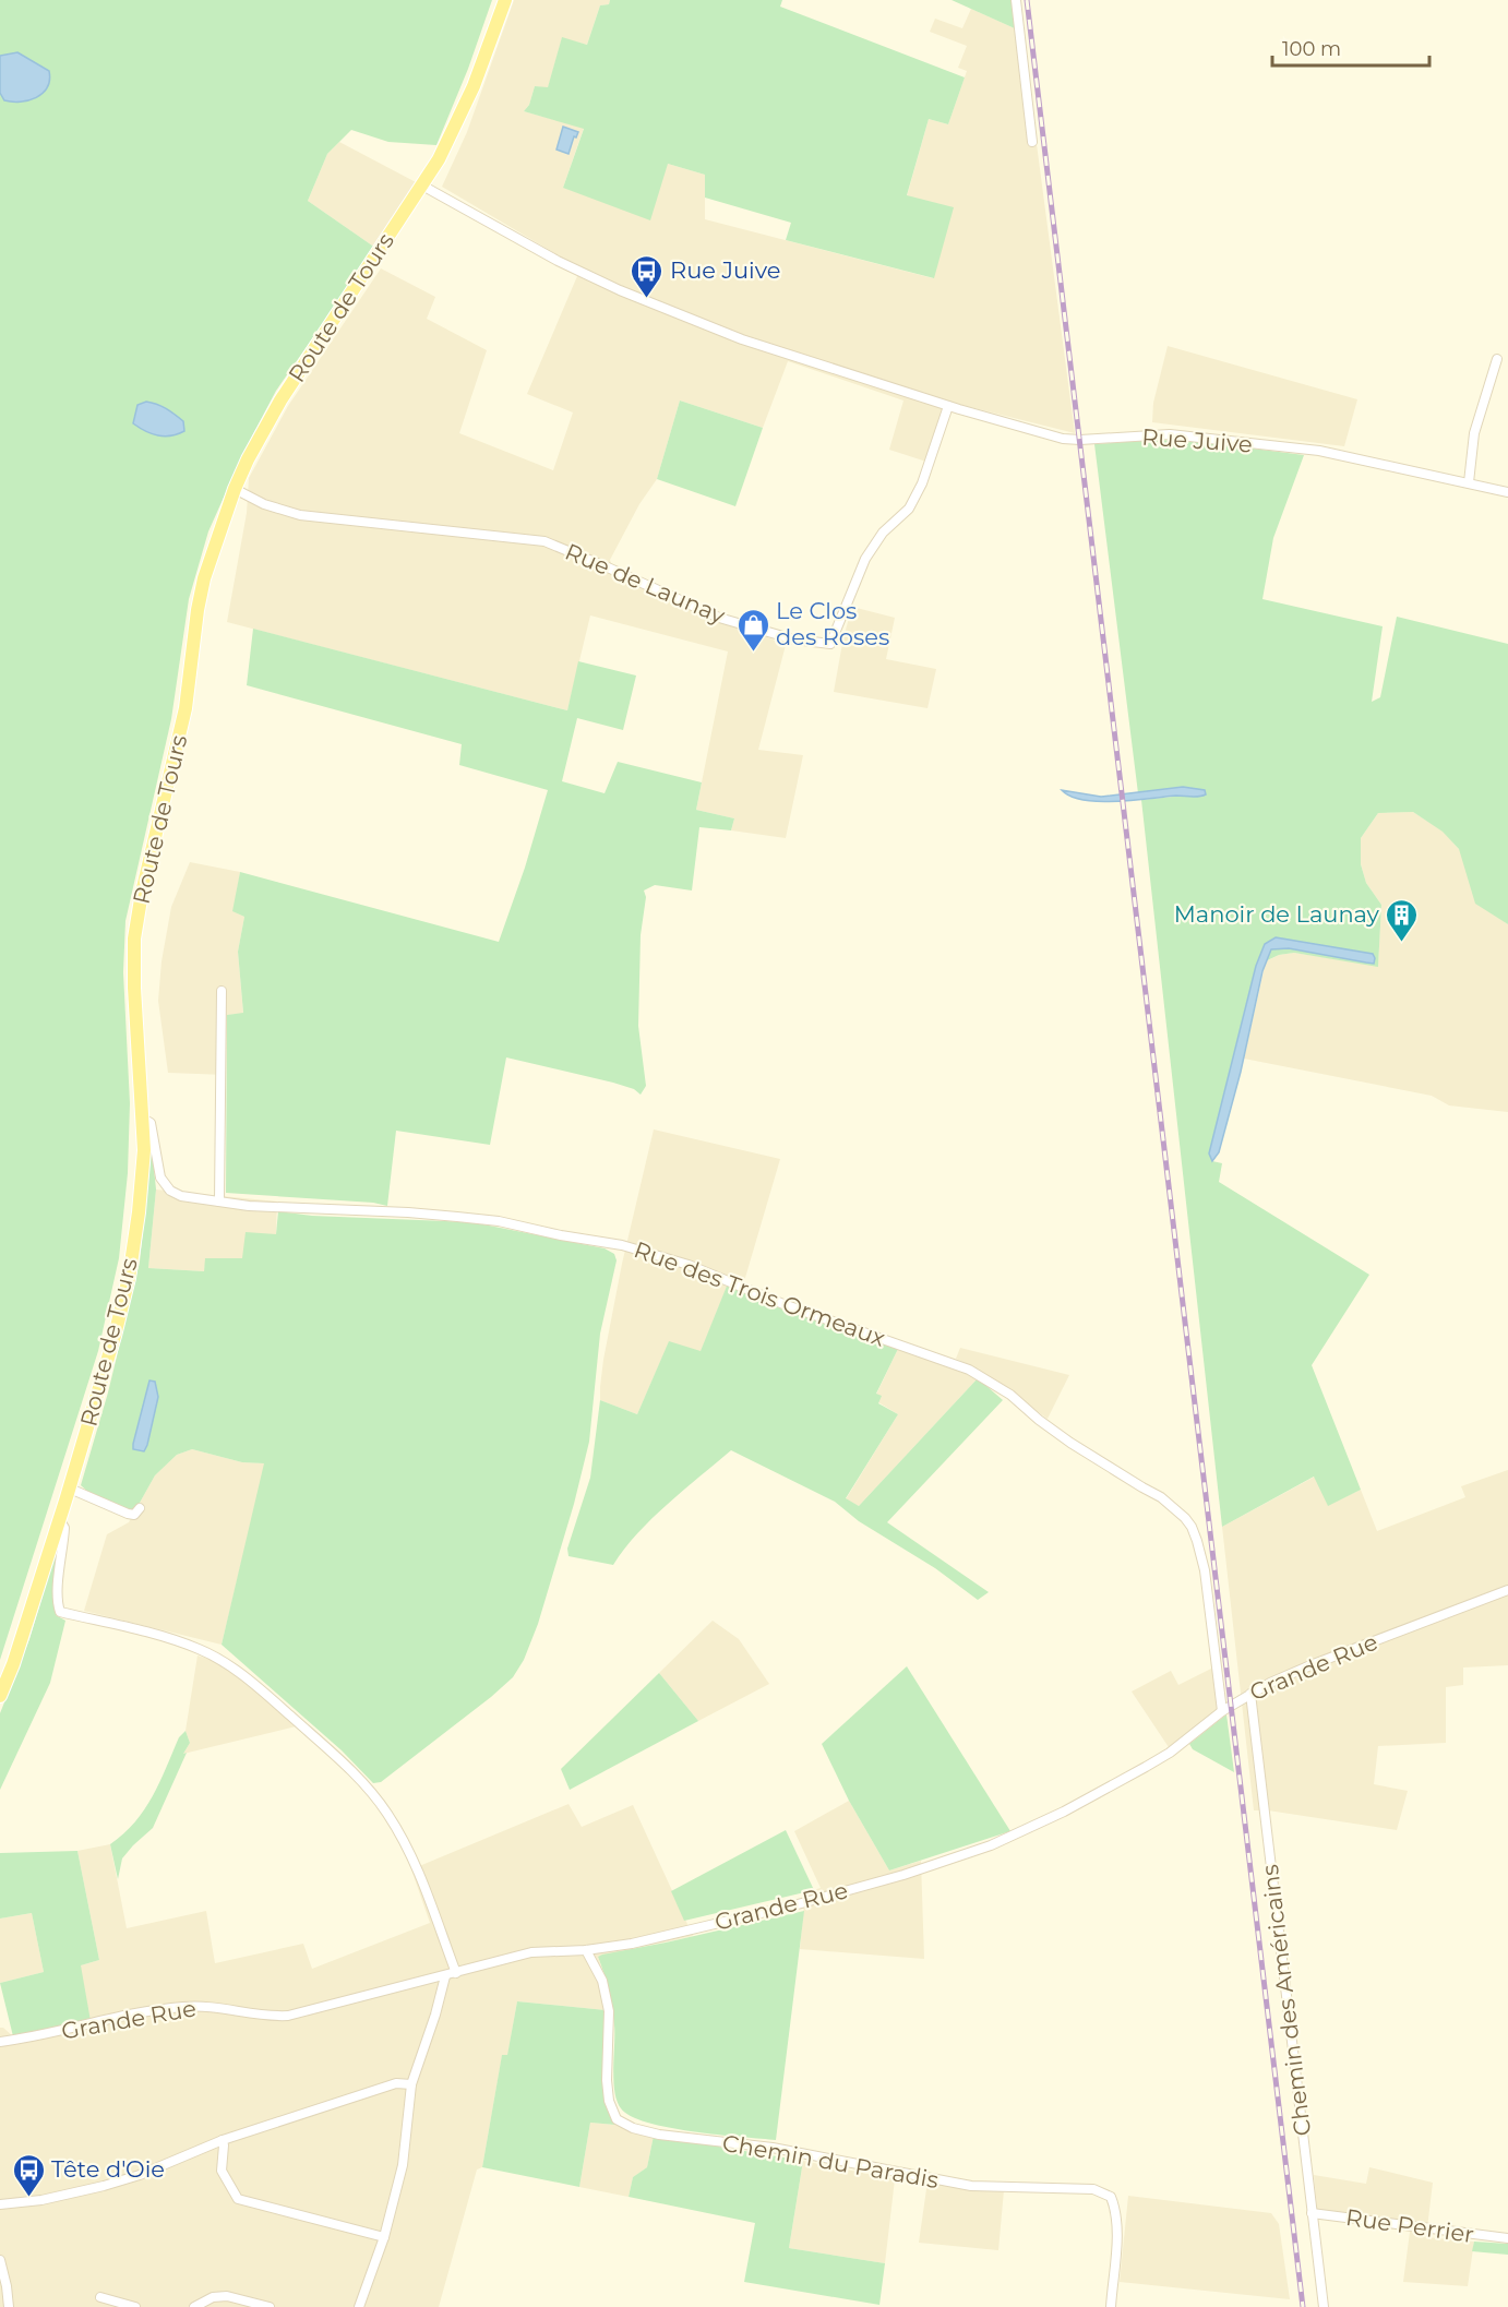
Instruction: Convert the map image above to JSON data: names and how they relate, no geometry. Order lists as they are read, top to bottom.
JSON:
{
  "streets": {
    "main road": ["Route de Tours"],
    "street": [
      "Rue Juive",
      "Rue de Launay",
      "Rue des Trois Ormeaux",
      "Grande Rue",
      "Chemin des Américains",
      "Chemin du Paradis",
      "Rue Perrier"
    ]
  },
  "crossings": [
    ["Route de Tours", "Rue Juive"],
    ["Route de Tours", "Rue de Launay"],
    ["Route de Tours", "Rue des Trois Ormeaux"],
    ["Rue Juive", "Rue de Launay"],
    ["Rue des Trois Ormeaux", "Grande Rue"],
    ["Grande Rue", "Chemin des Américains"],
    ["Grande Rue", "Chemin du Paradis"],
    ["Chemin des Américains", "Rue Perrier"]
  ],
  "places": {
    "bus stop": ["Rue Juive", "Tête d'Oie"],
    "shop": ["Le Clos des Roses"],
    "building": ["Manoir de Launay"]
  },
  "scale_bar": "100 m"
}
